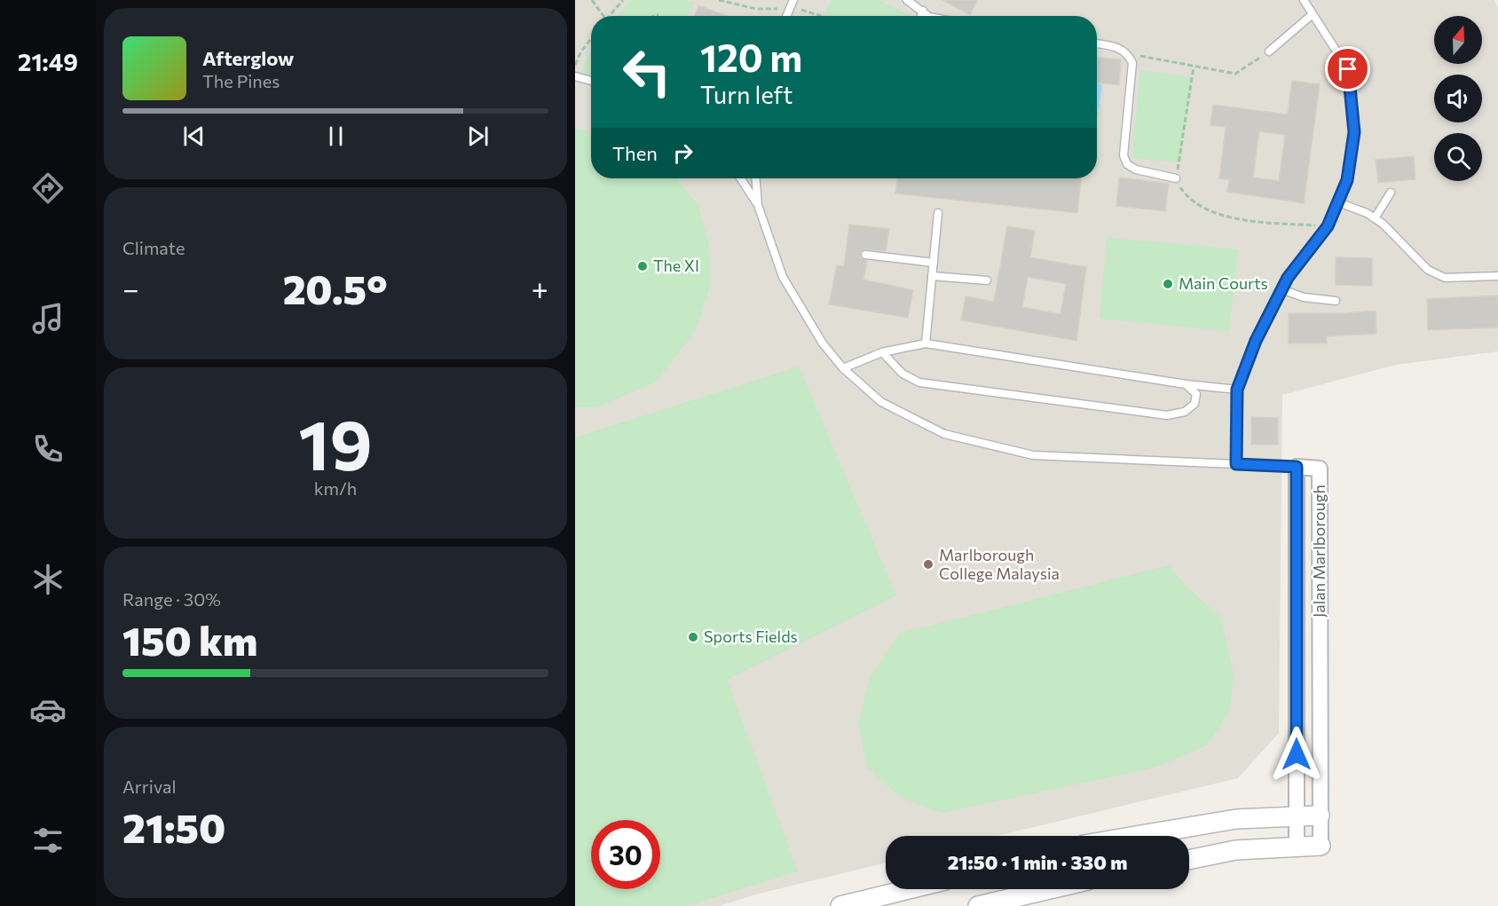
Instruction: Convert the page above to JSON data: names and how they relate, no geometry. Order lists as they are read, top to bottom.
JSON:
{
  "streets": {
    "street": ["Jalan Marlborough"]
  },
  "places": [
    "The XI",
    "Main Courts",
    "Marlborough College Malaysia",
    "Sports Fields"
  ],
  "north": "top",
  "page": {
    "tabs": "21:49",
    "turn": ["120 m", "Turn left"],
    "song": ["Afterglow", "The Pines"],
    "then": "Then",
    "tile": [
      "Climate",
      ["19", "km/h"],
      ["Range · 30%", "150 km"],
      ["Arrival", "21:50"]
    ],
    "heat": ["−", "20.5°", "+"],
    "limit": "30",
    "trip": "21:50 · 1 min · 330 m"
  }
}
